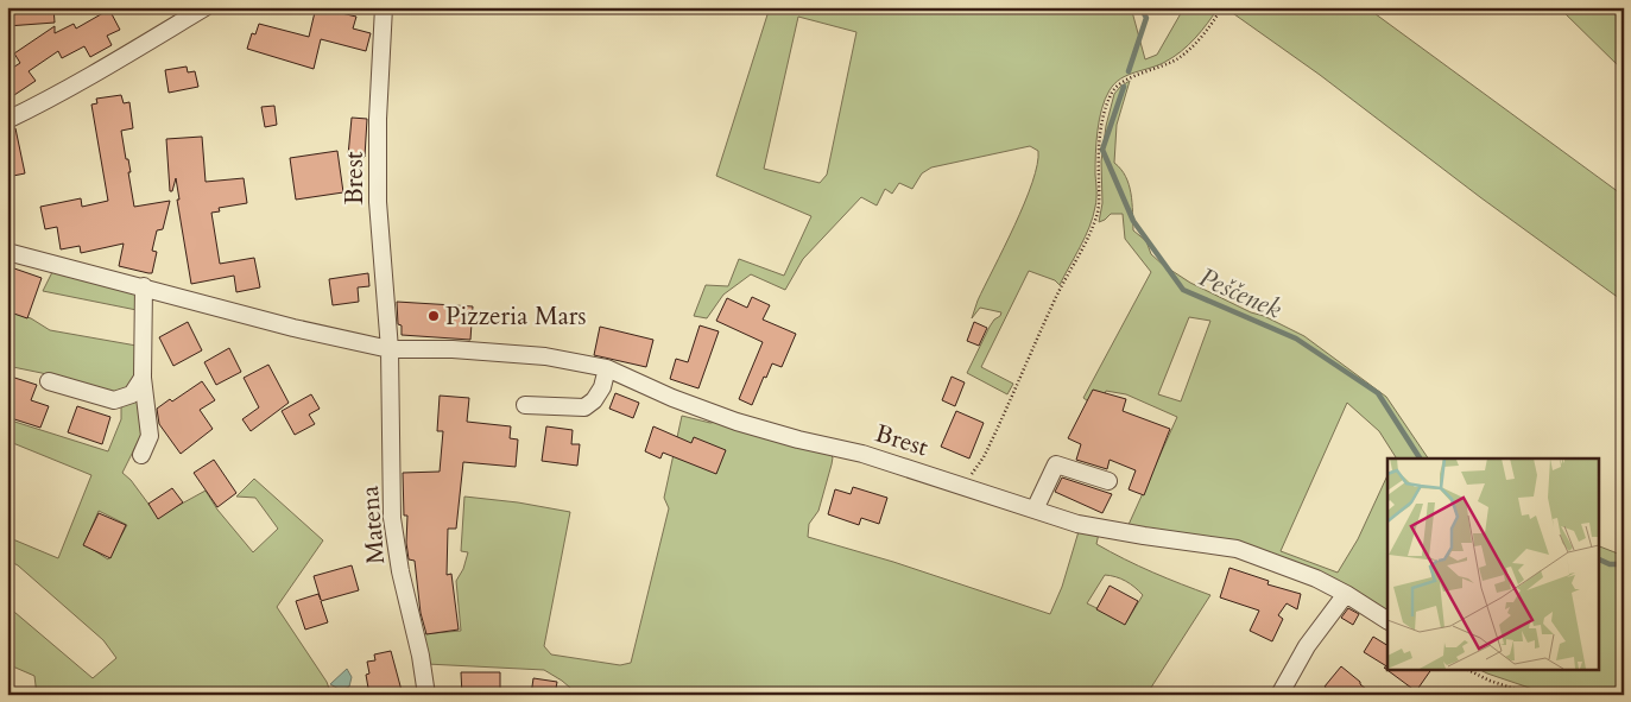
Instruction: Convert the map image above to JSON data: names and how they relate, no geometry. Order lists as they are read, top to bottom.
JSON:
{
  "streets": {
    "street": ["Brest", "Matena"]
  },
  "crossings": [
    ["Brest", "Matena"]
  ],
  "water": ["Peščenek"],
  "places": ["Pizzeria Mars"]
}
